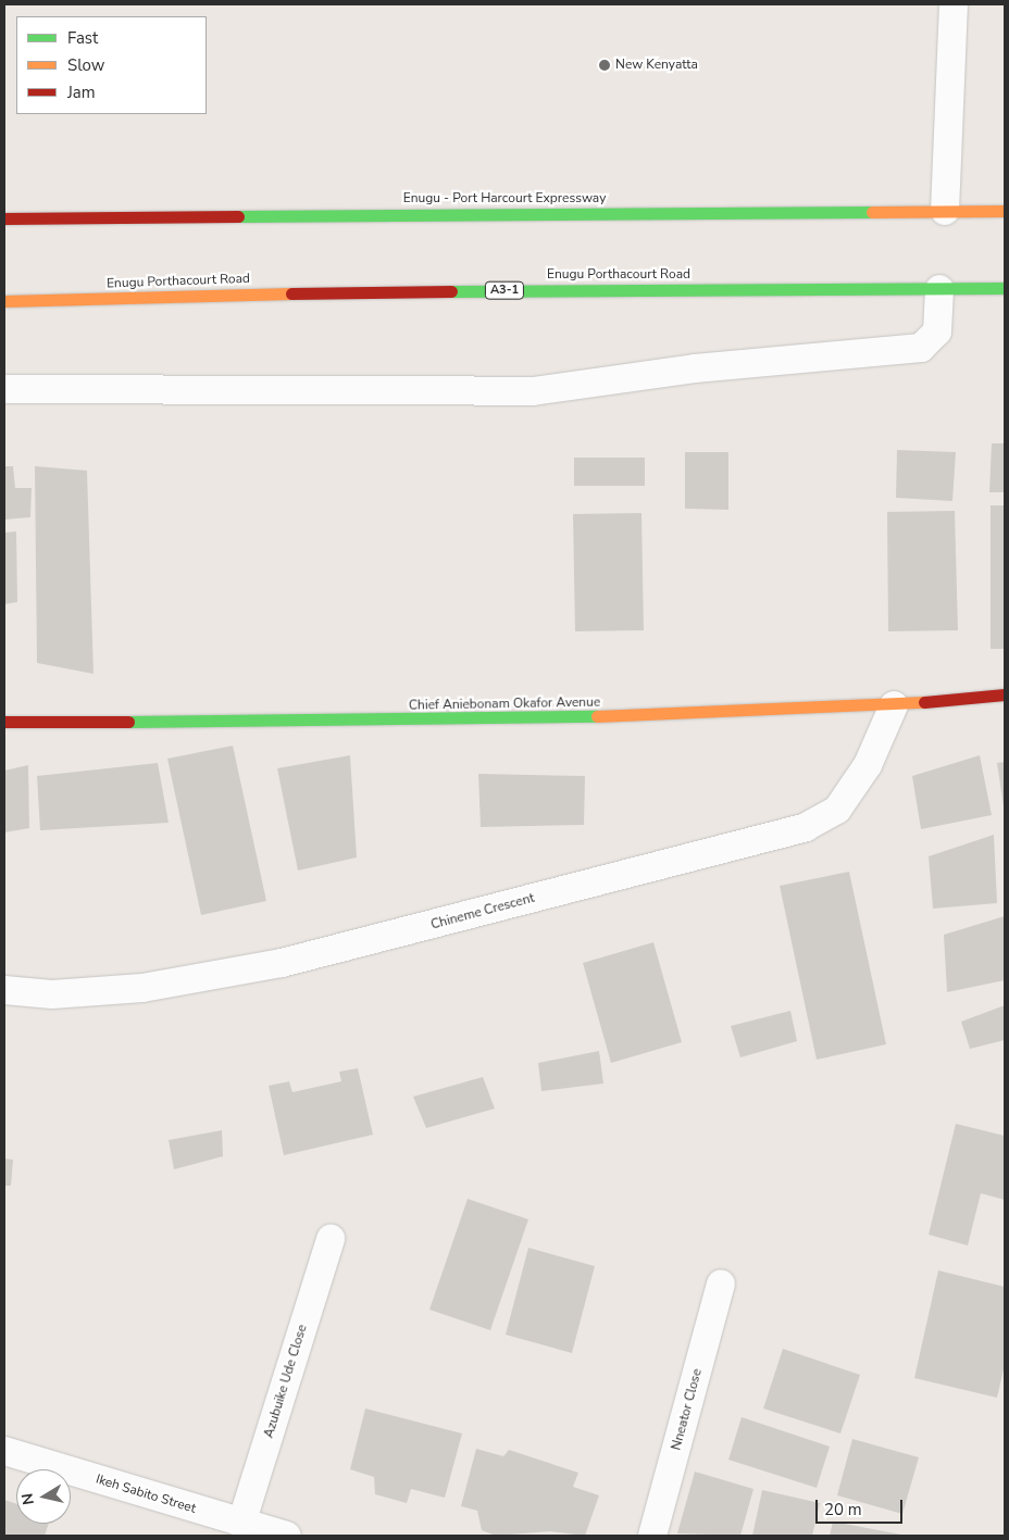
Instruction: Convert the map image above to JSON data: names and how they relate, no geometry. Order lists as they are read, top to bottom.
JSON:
{
  "streets": {
    "main road": [
      "Enugu - Port Harcourt Expressway",
      "Enugu Porthacourt Road",
      "A3-1",
      "Chief Aniebonam Okafor Avenue"
    ],
    "street": [
      "Chineme Crescent",
      "Azubuike Ude Close",
      "Nneator Close",
      "Ikeh Sabito Street"
    ]
  },
  "crossings": [
    ["Chief Aniebonam Okafor Avenue", "Chineme Crescent"],
    ["Azubuike Ude Close", "Ikeh Sabito Street"]
  ],
  "places": ["New Kenyatta"],
  "legend": ["Fast", "Slow", "Jam"],
  "scale_bar": "20 m",
  "north": "left"
}
